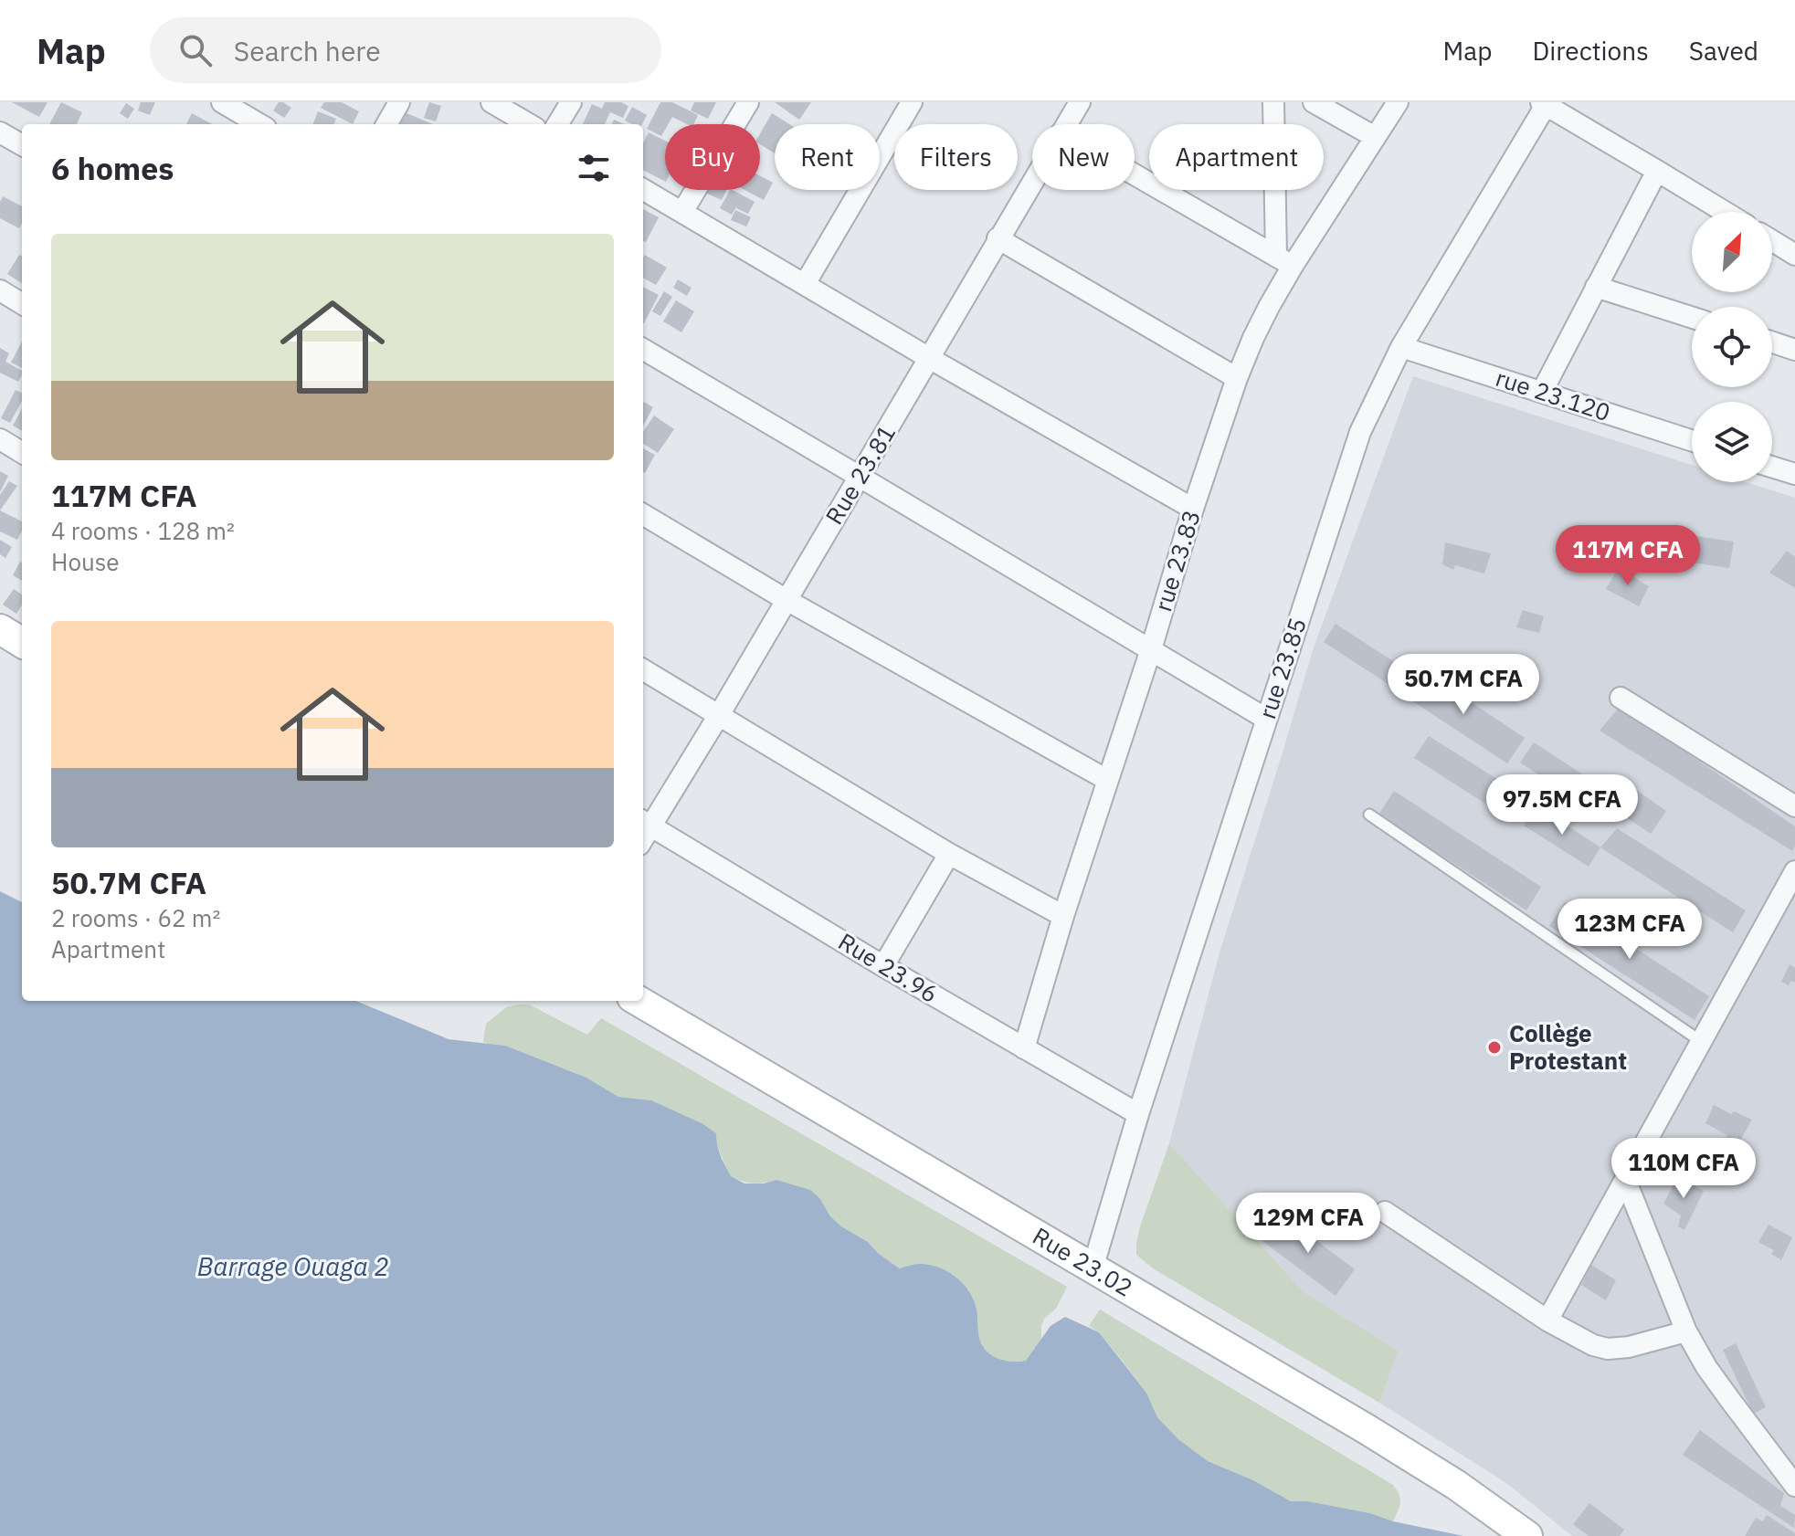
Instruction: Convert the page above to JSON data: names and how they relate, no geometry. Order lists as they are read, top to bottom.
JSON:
{
  "streets": {
    "street": [
      "rue 23.120",
      "Rue 23.81",
      "rue 23.83",
      "rue 23.85",
      "Rue 23.96",
      "Rue 23.02"
    ]
  },
  "crossings": [
    ["rue 23.120", "rue 23.85"],
    ["Rue 23.81", "Rue 23.96"],
    ["rue 23.83", "Rue 23.96"],
    ["rue 23.85", "Rue 23.96"],
    ["rue 23.85", "Rue 23.02"]
  ],
  "water": ["Barrage Ouaga 2"],
  "places": ["Collège Protestant"],
  "north": "top right",
  "page": {
    "header": "Map",
    "search": "Search here",
    "nav": ["Map", "Directions", "Saved"],
    "chip": [
      "Buy",
      "Rent",
      "Filters",
      "New",
      "Apartment"
    ],
    "heading": "6 homes",
    "list": [
      {
        "name": "117M CFA",
        "note": "4 rooms · 128 m² · House"
      },
      {
        "name": "50.7M CFA",
        "note": "2 rooms · 62 m² · Apartment"
      }
    ],
    "price": [
      "117M CFA",
      "50.7M CFA",
      "97.5M CFA",
      "123M CFA",
      "110M CFA",
      "129M CFA"
    ]
  }
}
